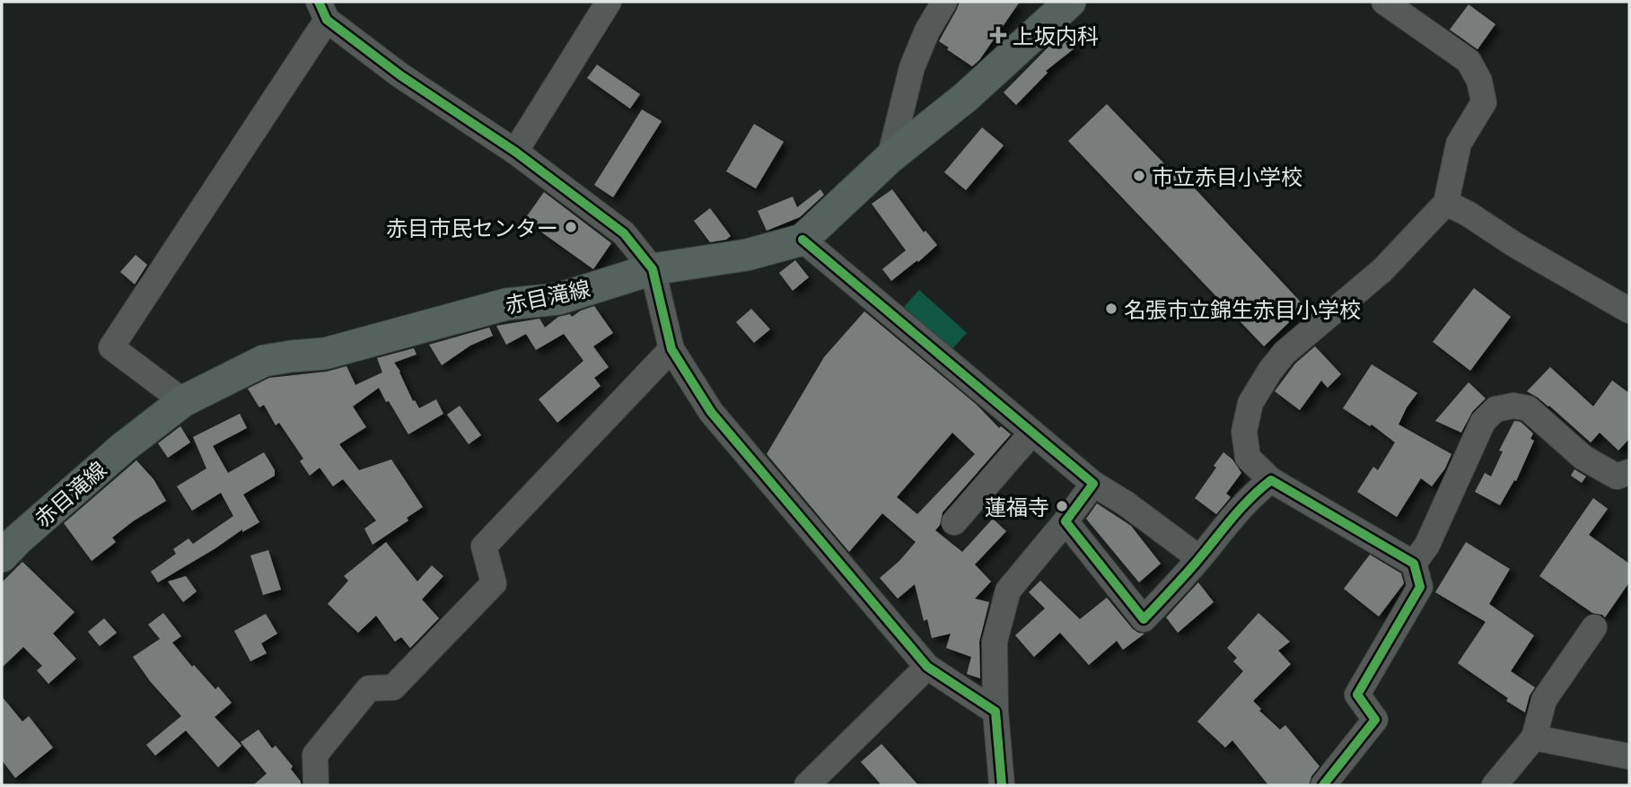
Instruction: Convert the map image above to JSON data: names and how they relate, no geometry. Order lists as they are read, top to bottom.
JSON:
{
  "streets": {
    "main road": ["赤目滝線"]
  },
  "places": {
    "health": ["上坂内科"],
    "other": [
      "市立赤目小学校",
      "赤目市民センター",
      "名張市立錦生赤目小学校",
      "蓮福寺"
    ]
  }
}
